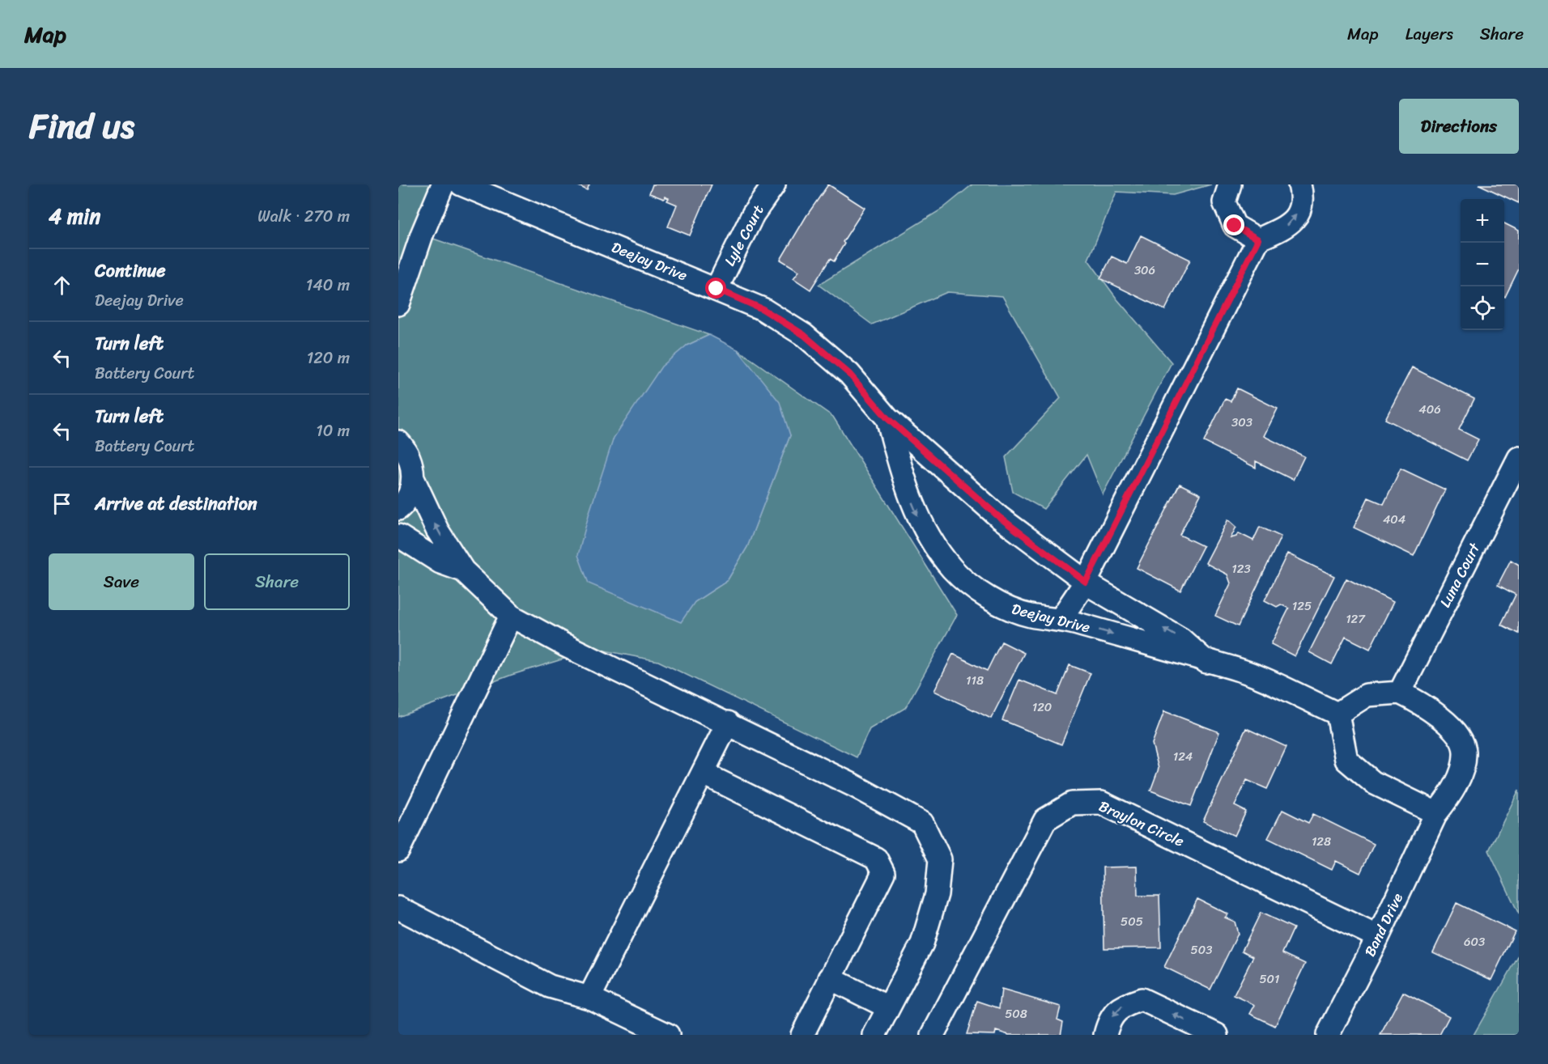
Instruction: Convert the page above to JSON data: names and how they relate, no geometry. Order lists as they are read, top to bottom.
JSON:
{
  "streets": {
    "street": [
      "Lyle Court",
      "Deejay Drive",
      "Luna Court",
      "Braylon Circle",
      "Band Drive"
    ]
  },
  "crossings": [
    ["Lyle Court", "Deejay Drive"],
    ["Deejay Drive", "Luna Court"],
    ["Deejay Drive", "Band Drive"],
    ["Luna Court", "Band Drive"],
    ["Braylon Circle", "Band Drive"]
  ],
  "house_numbers": [
    "306",
    "406",
    "303",
    "404",
    "123",
    "125",
    "127",
    "118",
    "120",
    "124",
    "128",
    "505",
    "603",
    "503",
    "501",
    "508"
  ],
  "page": {
    "header": "Map",
    "nav": ["Map", "Layers", "Share"],
    "title": "Find us",
    "buttons": [
      "Directions",
      ["Save", "Share"]
    ],
    "heading": ["4 min", "Walk · 270 m"],
    "map_buttons": ["+", "−"],
    "list": [
      ["Continue", "Deejay Drive", "140 m"],
      ["Turn left", "Battery Court", "120 m"],
      ["Turn left", "Battery Court", "10 m"],
      "Arrive at destination"
    ]
  }
}
